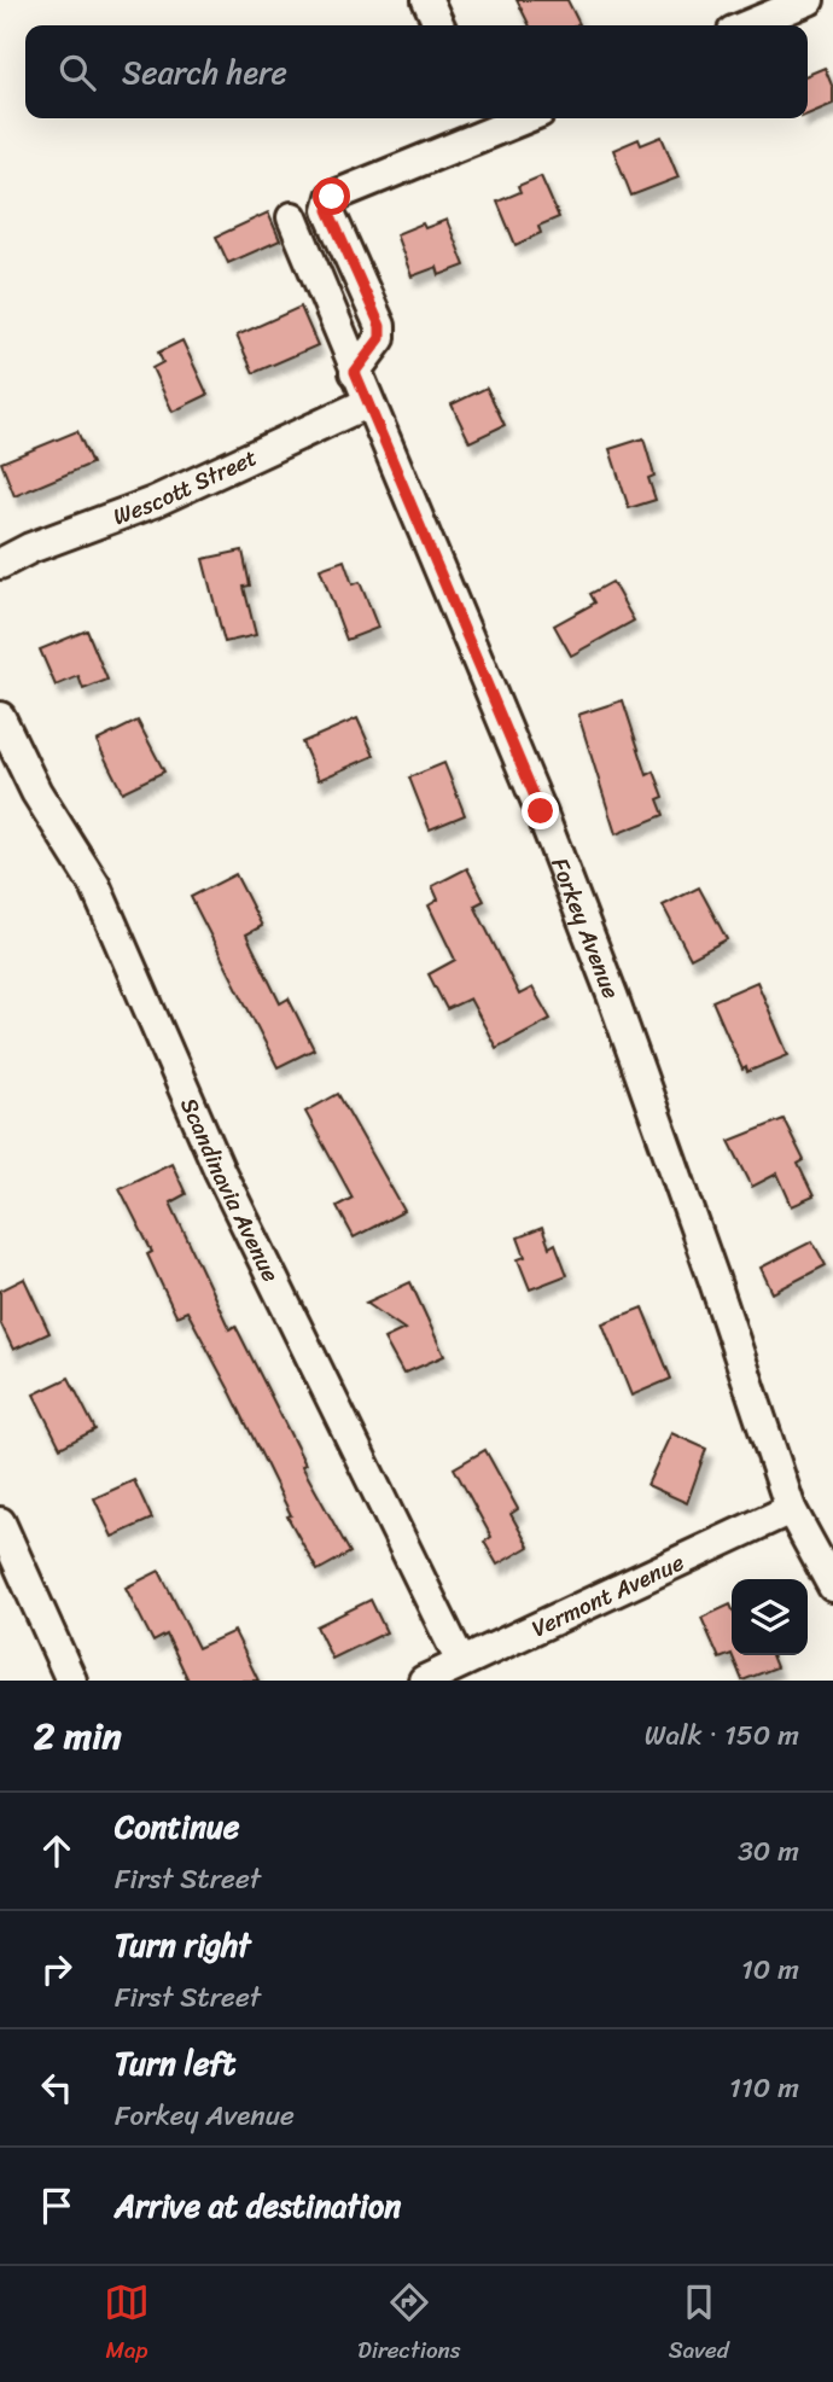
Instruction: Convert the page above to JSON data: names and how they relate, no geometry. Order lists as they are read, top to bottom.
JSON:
{
  "streets": {
    "street": [
      "Wescott Street",
      "Forkey Avenue",
      "Scandinavia Avenue",
      "Vermont Avenue"
    ]
  },
  "crossings": [
    ["Wescott Street", "Forkey Avenue"],
    ["Forkey Avenue", "Vermont Avenue"],
    ["Scandinavia Avenue", "Vermont Avenue"]
  ],
  "page": {
    "search": "Search here",
    "heading": ["2 min", "Walk · 150 m"],
    "list": [
      ["Continue", "First Street", "30 m"],
      ["Turn right", "First Street", "10 m"],
      ["Turn left", "Forkey Avenue", "110 m"],
      "Arrive at destination"
    ],
    "nav": ["Map", "Directions", "Saved"]
  }
}
